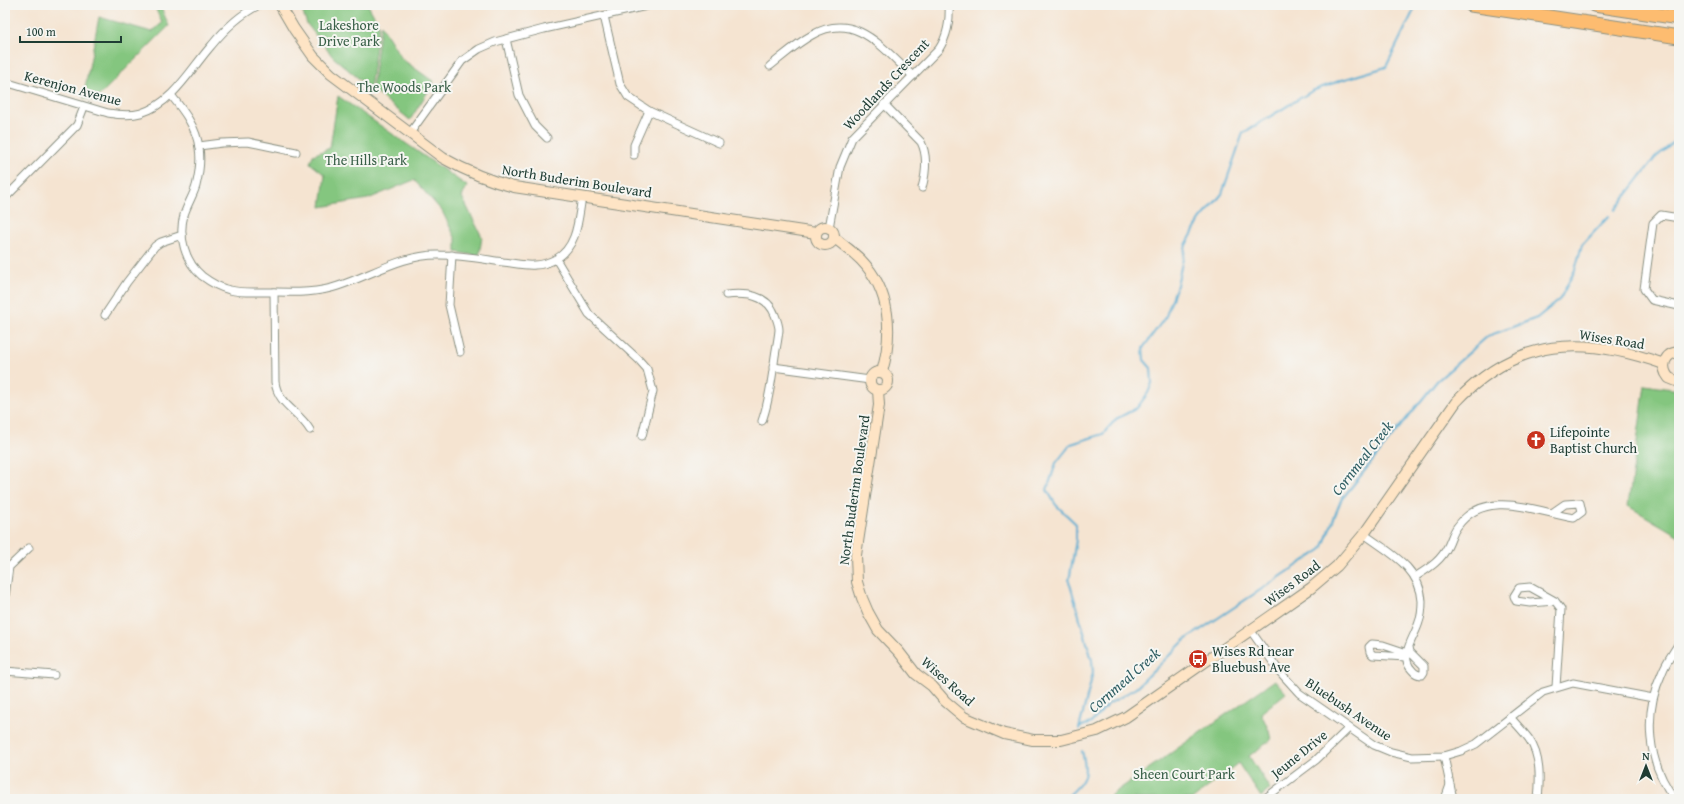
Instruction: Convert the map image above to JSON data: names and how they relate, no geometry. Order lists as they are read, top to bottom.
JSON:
{
  "streets": {
    "street": [
      "Woodlands Crescent",
      "Kerenjon Avenue",
      "North Buderim Boulevard",
      "Wises Road",
      "Bluebush Avenue",
      "Jeune Drive"
    ]
  },
  "crossings": [
    ["Woodlands Crescent", "North Buderim Boulevard"],
    ["North Buderim Boulevard", "Wises Road"],
    ["Wises Road", "Bluebush Avenue"],
    ["Bluebush Avenue", "Jeune Drive"]
  ],
  "water": ["Cornmeal Creek"],
  "parks": [
    "Lakeshore Drive Park",
    "The Woods Park",
    "The Hills Park",
    "Sheen Court Park"
  ],
  "places": {
    "church": ["Lifepointe Baptist Church"],
    "bus stop": ["Wises Rd near Bluebush Ave"]
  },
  "scale_bar": "100 m",
  "north": "top"
}
